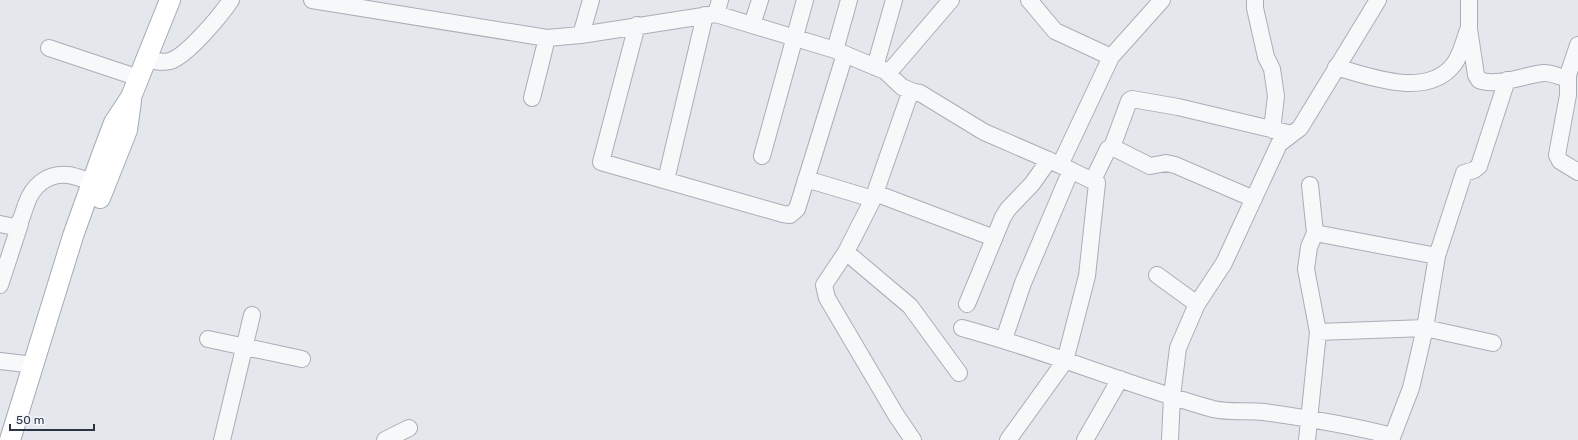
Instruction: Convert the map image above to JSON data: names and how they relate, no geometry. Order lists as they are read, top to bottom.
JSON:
{
  "scale_bar": "50 m"
}
